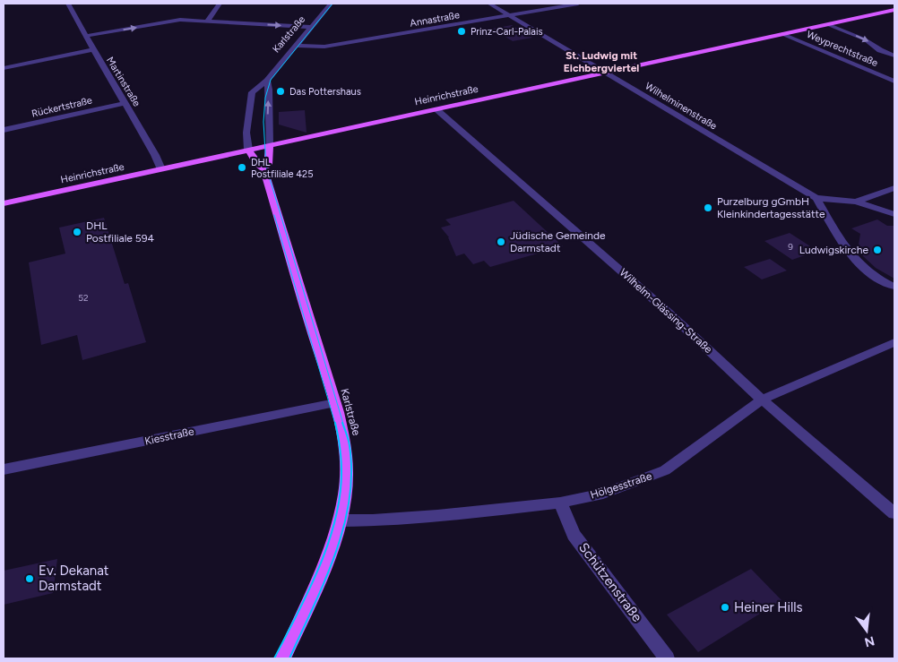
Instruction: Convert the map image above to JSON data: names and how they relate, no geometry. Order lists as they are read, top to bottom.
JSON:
{
  "streets": {
    "main road": ["Karlstraße", "Heinrichstraße"],
    "street": [
      "Annastraße",
      "Weyprechtstraße",
      "Martinstraße",
      "Wilhelminenstraße",
      "Rückertstraße",
      "Wilhelm-Glässing-Straße",
      "Kiesstraße",
      "Hölgesstraße",
      "Schützenstraße"
    ]
  },
  "crossings": [
    ["Annastraße", "Karlstraße"],
    ["Annastraße", "Wilhelminenstraße"],
    ["Karlstraße", "Heinrichstraße"],
    ["Karlstraße", "Kiesstraße"],
    ["Karlstraße", "Hölgesstraße"],
    ["Weyprechtstraße", "Heinrichstraße"],
    ["Martinstraße", "Heinrichstraße"],
    ["Martinstraße", "Rückertstraße"],
    ["Heinrichstraße", "Wilhelminenstraße"],
    ["Heinrichstraße", "Wilhelm-Glässing-Straße"],
    ["Wilhelm-Glässing-Straße", "Hölgesstraße"],
    ["Hölgesstraße", "Schützenstraße"]
  ],
  "districts": ["St. Ludwig mit Eichbergviertel"],
  "places": [
    "Prinz-Carl-Palais",
    "Das Pottershaus",
    "DHL Postfiliale 425",
    "Purzelburg gGmbH Kleinkindertagesstätte",
    "DHL Postfiliale 594",
    "Jüdische Gemeinde Darmstadt",
    "Ludwigskirche",
    "Ev. Dekanat Darmstadt",
    "Heiner Hills"
  ],
  "house_numbers": ["9", "52"],
  "north": "bottom"
}
